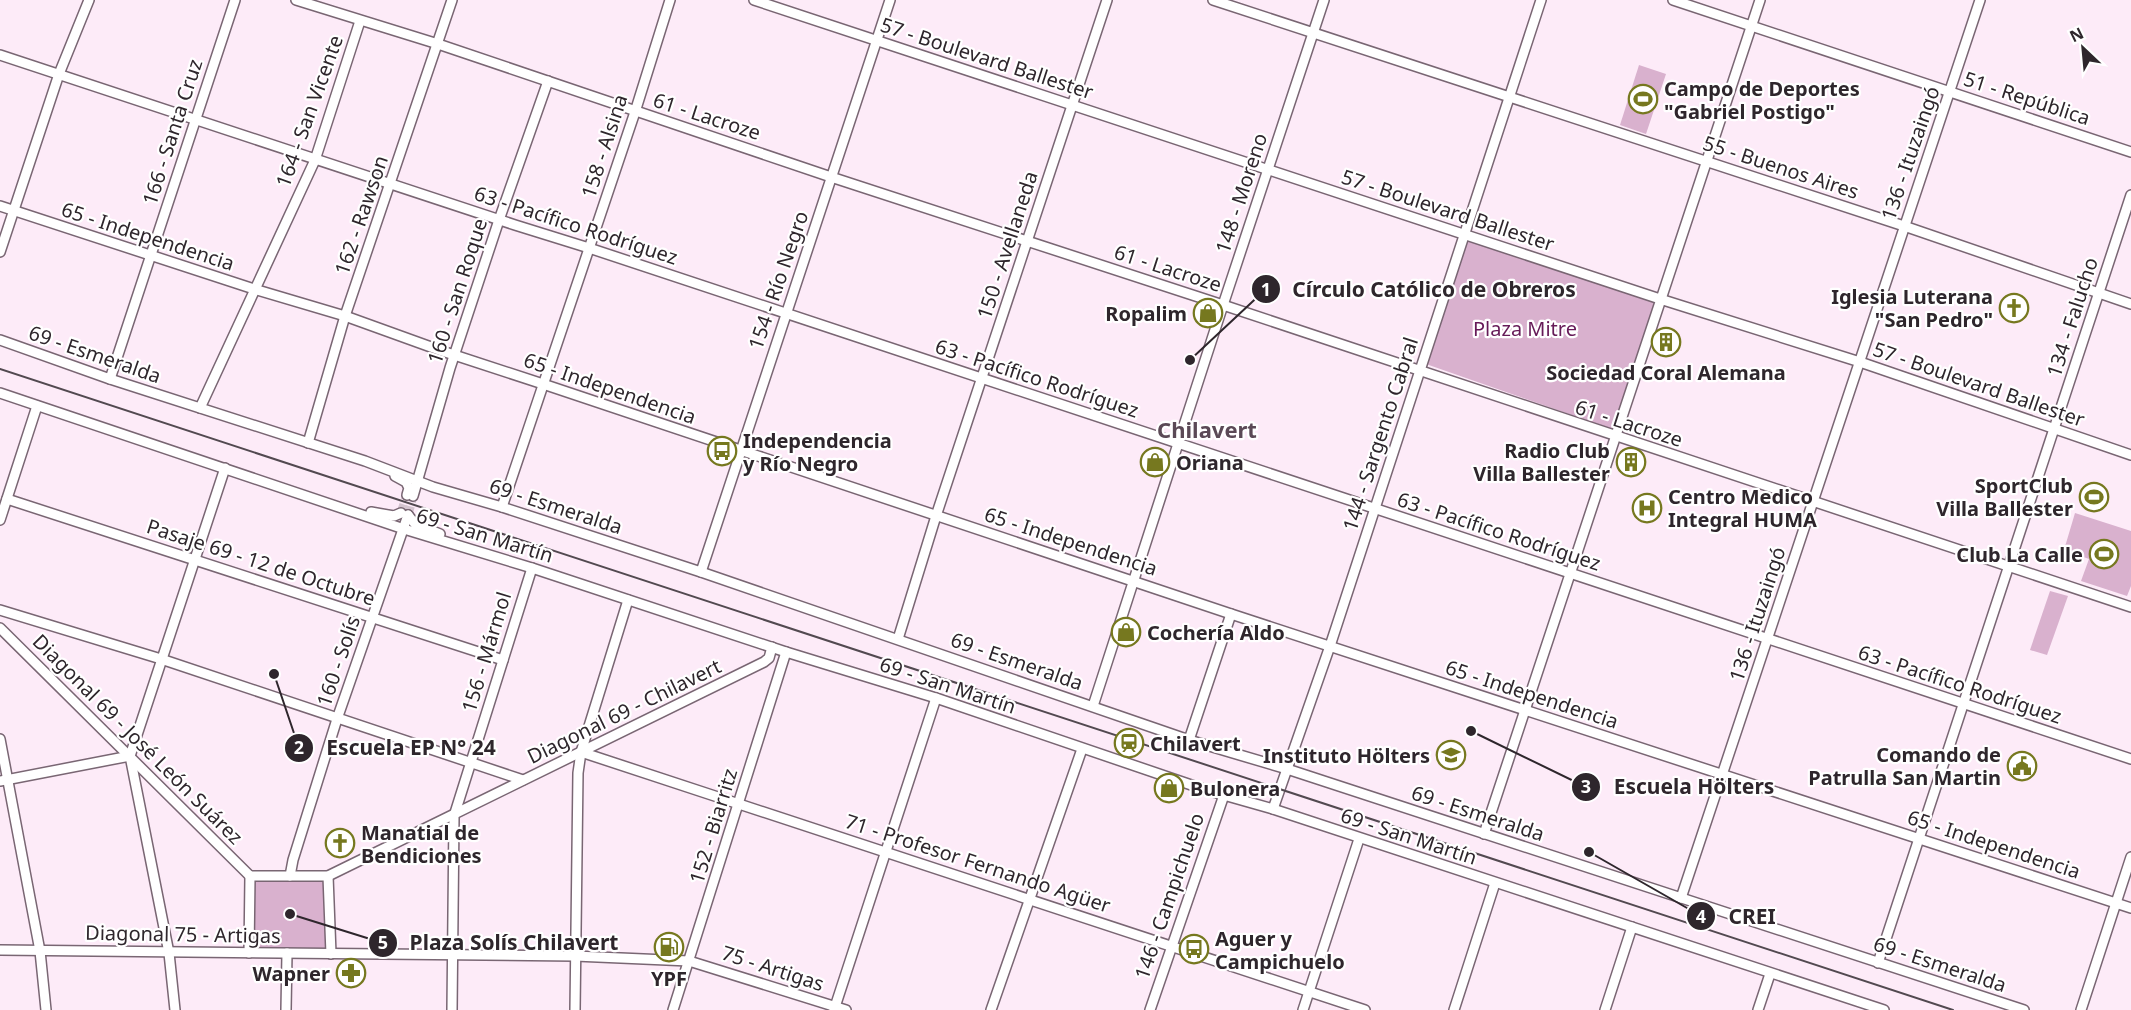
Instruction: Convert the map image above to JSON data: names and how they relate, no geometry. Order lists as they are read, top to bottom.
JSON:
{
  "streets": {
    "street": [
      "57 - Boulevard Ballester",
      "51 - República",
      "164 - San Vicente",
      "61 - Lacroze",
      "166 - Santa Cruz",
      "158 - Alsina",
      "136 - Ituzaingó",
      "55 - Buenos Aires",
      "148 - Moreno",
      "162 - Rawson",
      "63 - Pacífico Rodríguez",
      "65 - Independencia",
      "150 - Avellaneda",
      "154 - Río Negro",
      "160 - San Roque",
      "134 - Falucho",
      "69 - Esmeralda",
      "144 - Sargento Cabral",
      "69 - San Martín",
      "Pasaje 69 - 12 de Octubre",
      "156 - Mármol",
      "160 - Solís",
      "Diagonal 69 - Chilavert",
      "Diagonal 69 - José León Suárez",
      "152 - Biarritz",
      "71 - Profesor Fernando Agüer",
      "146 - Campichuelo",
      "Diagonal 75 - Artigas",
      "75 - Artigas"
    ]
  },
  "crossings": [
    ["57 - Boulevard Ballester", "136 - Ituzaingó"],
    ["57 - Boulevard Ballester", "148 - Moreno"],
    ["57 - Boulevard Ballester", "150 - Avellaneda"],
    ["57 - Boulevard Ballester", "154 - Río Negro"],
    ["57 - Boulevard Ballester", "134 - Falucho"],
    ["57 - Boulevard Ballester", "144 - Sargento Cabral"],
    ["51 - República", "136 - Ituzaingó"],
    ["164 - San Vicente", "61 - Lacroze"],
    ["164 - San Vicente", "63 - Pacífico Rodríguez"],
    ["164 - San Vicente", "65 - Independencia"],
    ["164 - San Vicente", "69 - Esmeralda"],
    ["61 - Lacroze", "158 - Alsina"],
    ["61 - Lacroze", "136 - Ituzaingó"],
    ["61 - Lacroze", "148 - Moreno"],
    ["61 - Lacroze", "162 - Rawson"],
    ["61 - Lacroze", "150 - Avellaneda"],
    ["61 - Lacroze", "154 - Río Negro"],
    ["61 - Lacroze", "160 - San Roque"],
    ["61 - Lacroze", "134 - Falucho"],
    ["61 - Lacroze", "144 - Sargento Cabral"],
    ["166 - Santa Cruz", "63 - Pacífico Rodríguez"],
    ["166 - Santa Cruz", "65 - Independencia"],
    ["166 - Santa Cruz", "69 - Esmeralda"],
    ["158 - Alsina", "63 - Pacífico Rodríguez"],
    ["158 - Alsina", "65 - Independencia"],
    ["158 - Alsina", "69 - Esmeralda"],
    ["136 - Ituzaingó", "55 - Buenos Aires"],
    ["136 - Ituzaingó", "63 - Pacífico Rodríguez"],
    ["136 - Ituzaingó", "65 - Independencia"],
    ["136 - Ituzaingó", "69 - Esmeralda"],
    ["55 - Buenos Aires", "148 - Moreno"],
    ["55 - Buenos Aires", "134 - Falucho"],
    ["55 - Buenos Aires", "144 - Sargento Cabral"],
    ["148 - Moreno", "63 - Pacífico Rodríguez"],
    ["148 - Moreno", "65 - Independencia"],
    ["148 - Moreno", "69 - Esmeralda"],
    ["162 - Rawson", "63 - Pacífico Rodríguez"],
    ["162 - Rawson", "65 - Independencia"],
    ["162 - Rawson", "69 - Esmeralda"],
    ["63 - Pacífico Rodríguez", "150 - Avellaneda"],
    ["63 - Pacífico Rodríguez", "154 - Río Negro"],
    ["63 - Pacífico Rodríguez", "160 - San Roque"],
    ["63 - Pacífico Rodríguez", "134 - Falucho"],
    ["63 - Pacífico Rodríguez", "144 - Sargento Cabral"],
    ["65 - Independencia", "150 - Avellaneda"],
    ["65 - Independencia", "154 - Río Negro"],
    ["65 - Independencia", "160 - San Roque"],
    ["65 - Independencia", "134 - Falucho"],
    ["65 - Independencia", "144 - Sargento Cabral"],
    ["150 - Avellaneda", "69 - Esmeralda"],
    ["154 - Río Negro", "69 - Esmeralda"],
    ["160 - San Roque", "69 - Esmeralda"],
    ["134 - Falucho", "69 - Esmeralda"],
    ["69 - Esmeralda", "144 - Sargento Cabral"],
    ["144 - Sargento Cabral", "69 - San Martín"],
    ["69 - San Martín", "156 - Mármol"],
    ["69 - San Martín", "160 - Solís"],
    ["69 - San Martín", "Diagonal 69 - Chilavert"],
    ["69 - San Martín", "152 - Biarritz"],
    ["69 - San Martín", "146 - Campichuelo"],
    ["Pasaje 69 - 12 de Octubre", "156 - Mármol"],
    ["Pasaje 69 - 12 de Octubre", "160 - Solís"],
    ["156 - Mármol", "Diagonal 69 - Chilavert"],
    ["156 - Mármol", "Diagonal 75 - Artigas"],
    ["160 - Solís", "Diagonal 69 - Chilavert"],
    ["Diagonal 69 - Chilavert", "Diagonal 69 - José León Suárez"],
    ["Diagonal 69 - Chilavert", "71 - Profesor Fernando Agüer"],
    ["152 - Biarritz", "71 - Profesor Fernando Agüer"],
    ["152 - Biarritz", "Diagonal 75 - Artigas"],
    ["152 - Biarritz", "75 - Artigas"],
    ["71 - Profesor Fernando Agüer", "146 - Campichuelo"],
    ["Diagonal 75 - Artigas", "75 - Artigas"]
  ],
  "districts": ["Chilavert"],
  "parks": ["Plaza Mitre"],
  "places": {
    "sports": ["Campo de Deportes \"Gabriel Postigo\"", "SportClub Villa Ballester", "Club La Calle"],
    "church": ["Iglesia Luterana \"San Pedro\"", "Manatial de Bendiciones"],
    "shop": [
      "Ropalim",
      "Oriana",
      "Cochería Aldo",
      "Bulonera"
    ],
    "building": ["Sociedad Coral Alemana", "Radio Club Villa Ballester"],
    "other": [
      "Círculo Católico de Obreros",
      "Escuela EP N° 24",
      "Escuela Hölters",
      "CREI",
      "Plaza Solís Chilavert"
    ],
    "bus stop": ["Independencia y Río Negro", "Aguer y Campichuelo"],
    "hospital": ["Centro Medico Integral HUMA"],
    "station": ["Chilavert"],
    "school or university": ["Instituto Hölters"],
    "public building": ["Comando de Patrulla San Martin"],
    "fuel station": ["YPF"],
    "pharmacy": ["Wapner"]
  },
  "north": "top left"
}
